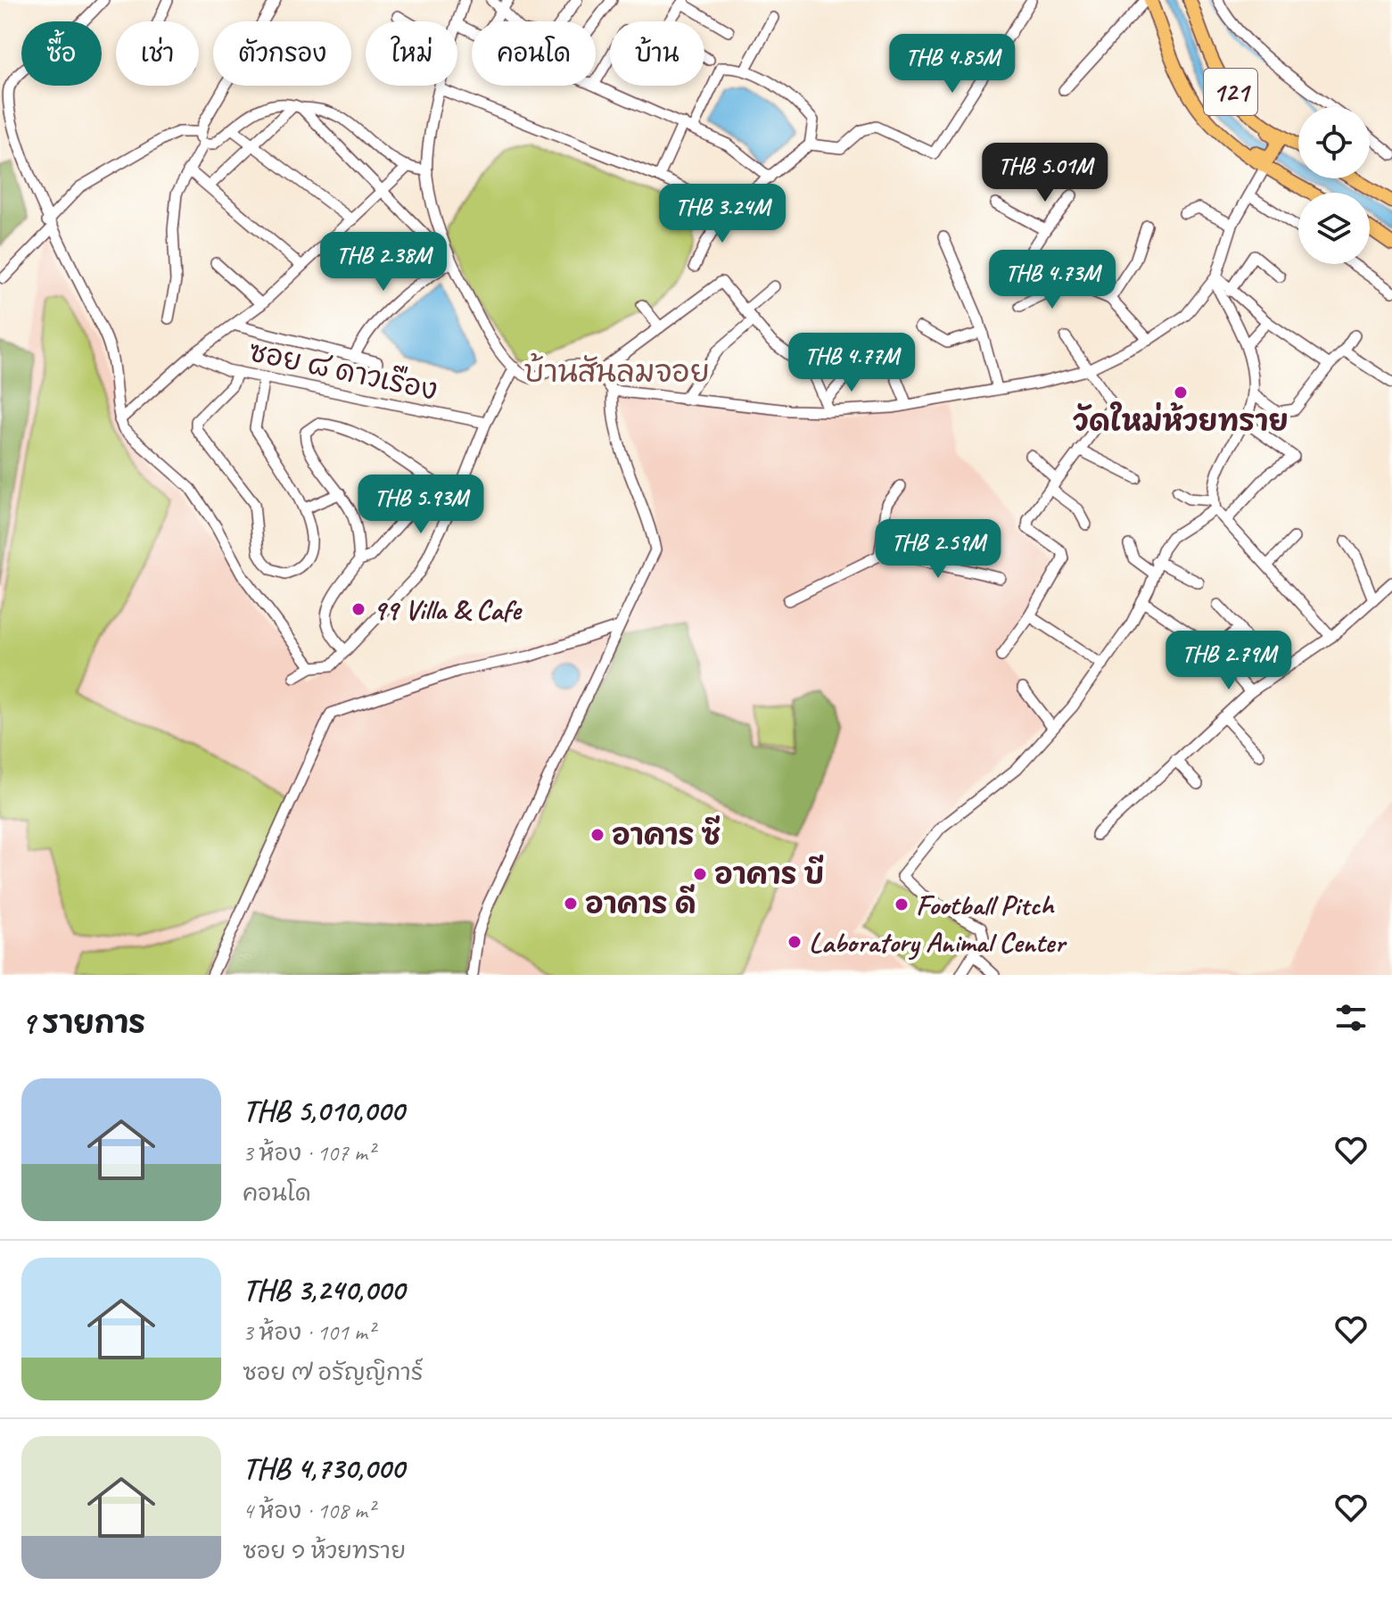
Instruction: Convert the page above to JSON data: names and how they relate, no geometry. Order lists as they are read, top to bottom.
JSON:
{
  "streets": {
    "main road": ["121"],
    "street": ["ซอย ๘ ดาวเรือง"]
  },
  "districts": ["บ้านสันลมจอย"],
  "places": [
    "วัดใหม่ห้วยทราย",
    "99 Villa & Cafe",
    "อาคาร ซี",
    "อาคาร บี",
    "อาคาร ดี",
    "Football Pitch",
    "Laboratory Animal Center"
  ],
  "page": {
    "chip": [
      "ซื้อ",
      "เช่า",
      "ตัวกรอง",
      "ใหม่",
      "คอนโด",
      "บ้าน"
    ],
    "price": [
      "THB 4.85M",
      "THB 5.01M",
      "THB 3.24M",
      "THB 2.38M",
      "THB 4.73M",
      "THB 4.77M",
      "THB 5.93M",
      "THB 2.59M",
      "THB 2.79M"
    ],
    "heading": "9 รายการ",
    "list": [
      {
        "name": "THB 5,010,000",
        "note": "3 ห้อง · 107 m² · คอนโด"
      },
      {
        "name": "THB 3,240,000",
        "note": "3 ห้อง · 101 m² · ซอย ๗ อรัญญิการ์"
      },
      {
        "name": "THB 4,730,000",
        "note": "4 ห้อง · 108 m² · ซอย ๑ ห้วยทราย"
      }
    ]
  }
}
